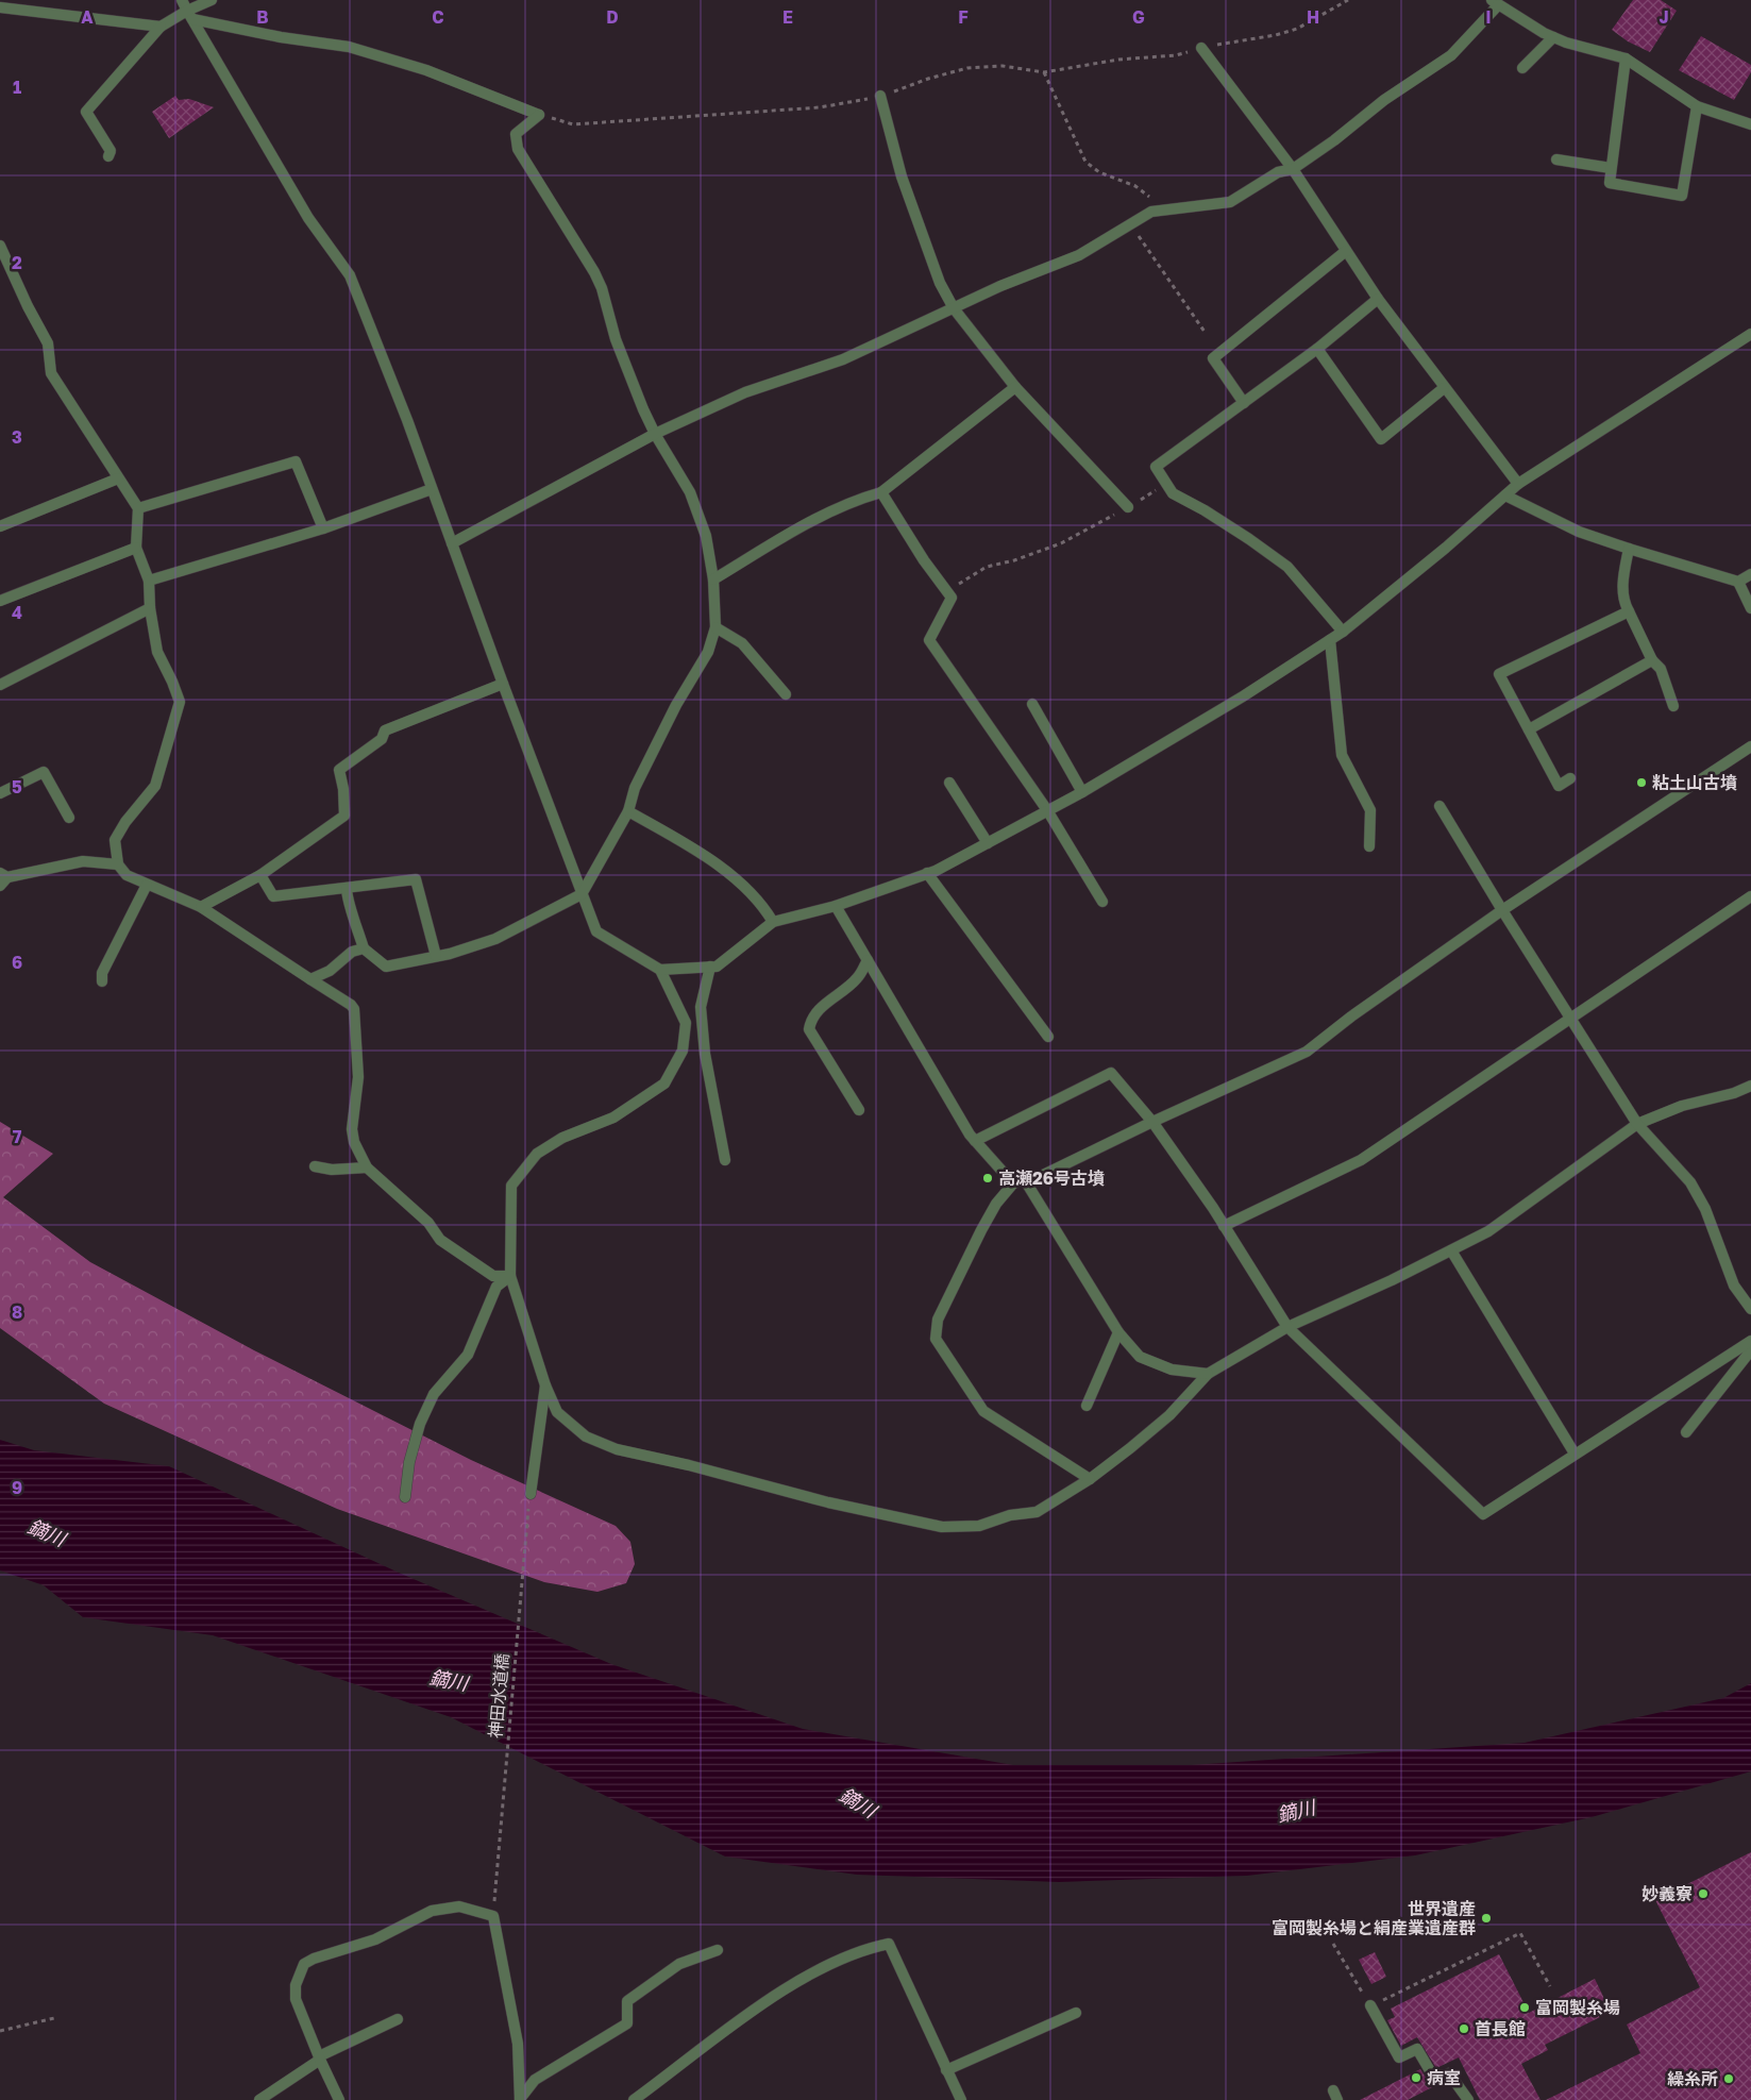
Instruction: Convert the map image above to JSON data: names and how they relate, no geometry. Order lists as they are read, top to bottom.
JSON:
{
  "streets": {
    "path": ["神田水道橋"]
  },
  "water": ["鏑川"],
  "places": [
    "粘土山古墳",
    "高瀬26号古墳",
    "妙義寮",
    "世界遺産 富岡製糸場と絹産業遺産群",
    "富岡製糸場",
    "首長館",
    "病室",
    "繰糸所"
  ],
  "grid": {
    "columns": [
      "A",
      "B",
      "C",
      "D",
      "E",
      "F",
      "G",
      "H",
      "I",
      "J"
    ],
    "rows": [
      "1",
      "2",
      "3",
      "4",
      "5",
      "6",
      "7",
      "8",
      "9"
    ]
  }
}
